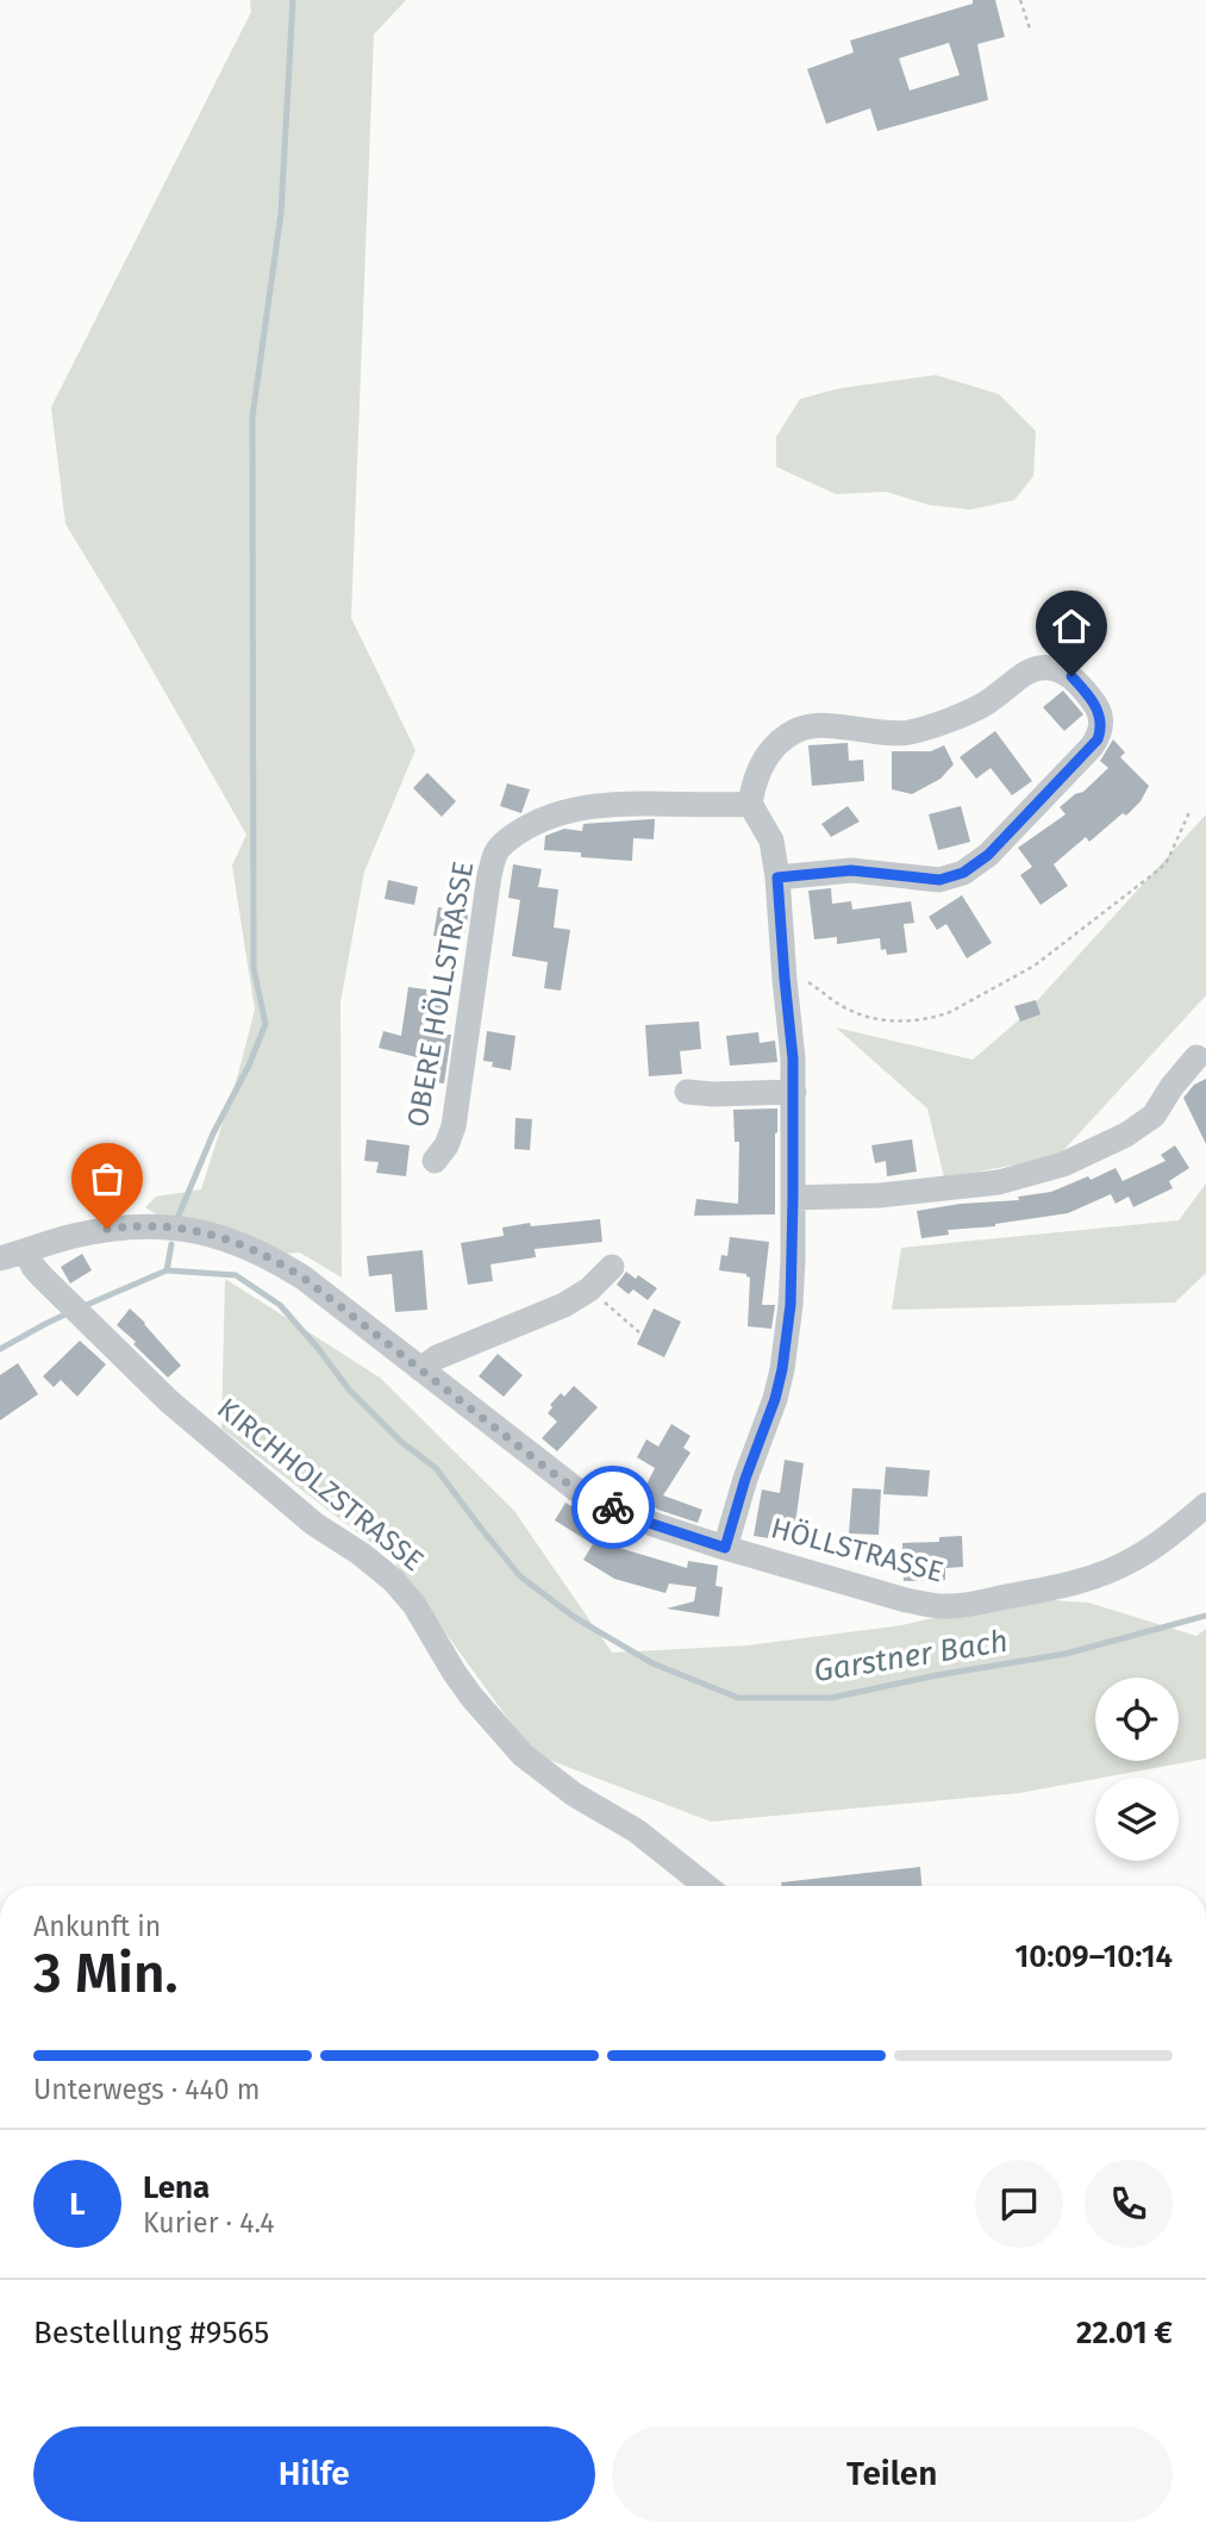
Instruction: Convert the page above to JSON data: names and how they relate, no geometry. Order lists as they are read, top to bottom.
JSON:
{
  "streets": {
    "street": ["OBERE HÖLLSTRASSE", "KIRCHHOLZSTRASSE", "HÖLLSTRASSE"]
  },
  "crossings": [
    ["KIRCHHOLZSTRASSE", "HÖLLSTRASSE"]
  ],
  "water": ["Garstner Bach"],
  "page": {
    "heading": ["3 Min.", "Ankunft in", "10:09–10:14"],
    "panel": [
      "Lena",
      "Kurier · 4.4",
      "Bestellung #9565",
      "22.01 €"
    ],
    "bar": "Unterwegs · 440 m",
    "round": "L",
    "buttons": ["Hilfe", "Teilen"]
  }
}
